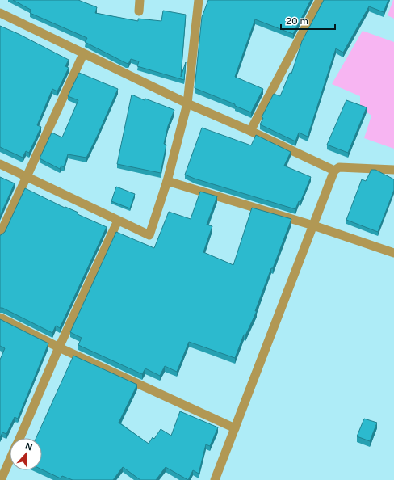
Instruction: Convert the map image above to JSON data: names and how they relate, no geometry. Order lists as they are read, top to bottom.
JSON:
{
  "scale_bar": "20 m",
  "north": "top"
}
